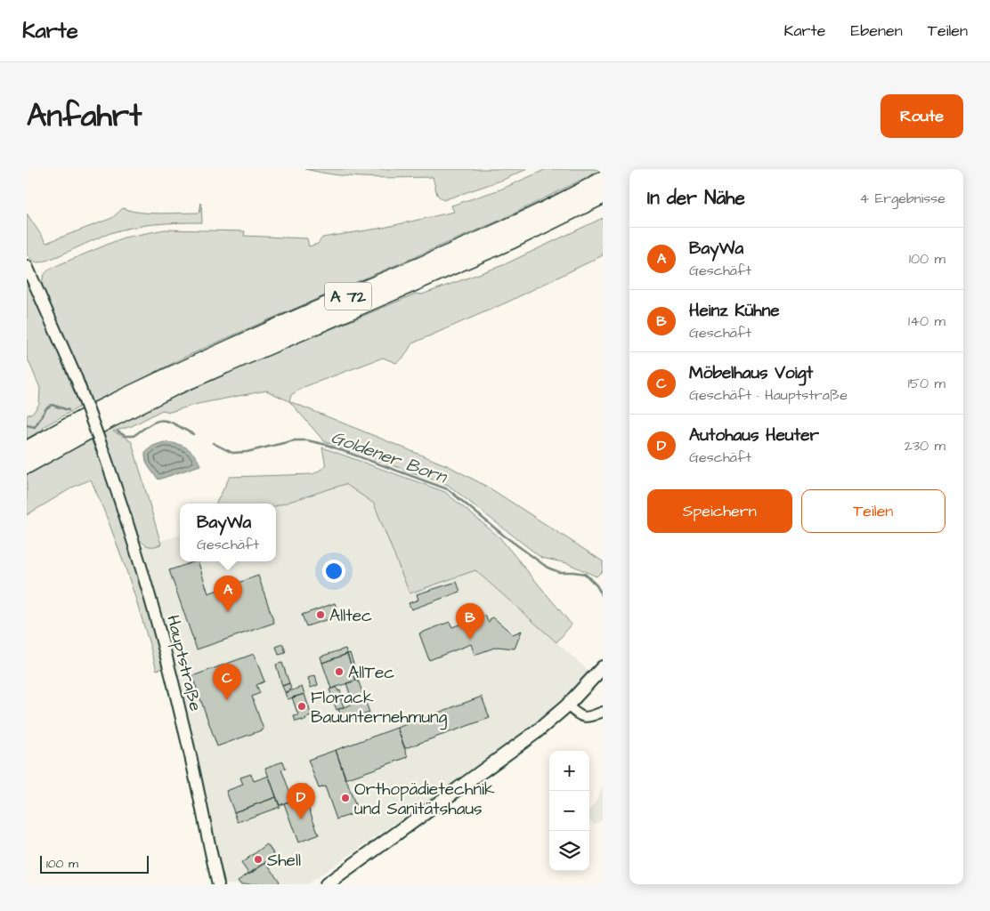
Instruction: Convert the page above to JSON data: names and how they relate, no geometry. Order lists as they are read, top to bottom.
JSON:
{
  "streets": {
    "highway": ["A 72"],
    "street": ["Hauptstraße"]
  },
  "water": ["Goldener Born"],
  "places": [
    "Alltec",
    "AllTec",
    "Florack Bauunternehmung",
    "Orthopädietechnik und Sanitätshaus",
    "Shell"
  ],
  "scale_bar": "100 m",
  "page": {
    "header": "Karte",
    "nav": ["Karte", "Ebenen", "Teilen"],
    "title": "Anfahrt",
    "buttons": [
      "Route",
      ["Speichern", "Teilen"]
    ],
    "heading": ["In der Nähe", "4 Ergebnisse"],
    "list": [
      {
        "mark": "A",
        "name": "BayWa",
        "note": "Geschäft",
        "value": "100 m"
      },
      {
        "mark": "B",
        "name": "Heinz Kühne",
        "note": "Geschäft",
        "value": "140 m"
      },
      {
        "mark": "C",
        "name": "Möbelhaus Voigt",
        "note": "Geschäft · Hauptstraße",
        "value": "150 m"
      },
      {
        "mark": "D",
        "name": "Autohaus Heuter",
        "note": "Geschäft",
        "value": "230 m"
      }
    ],
    "popup": ["BayWa", "Geschäft"],
    "pins": [
      "A",
      "B",
      "C",
      "D"
    ],
    "map_buttons": ["+", "−"],
    "scale": "100 m"
  }
}
